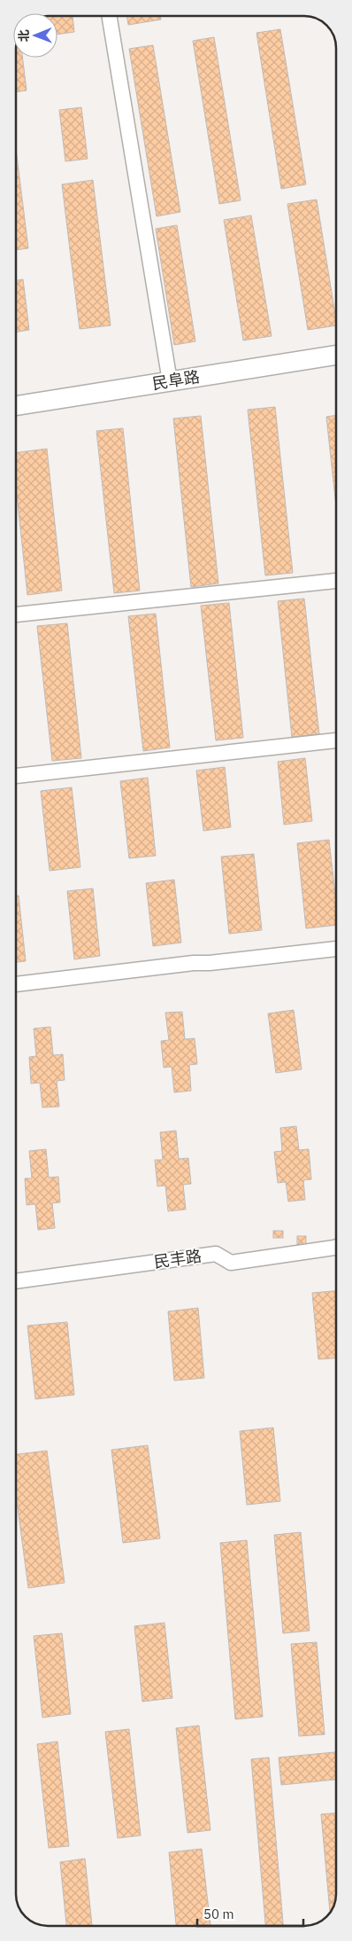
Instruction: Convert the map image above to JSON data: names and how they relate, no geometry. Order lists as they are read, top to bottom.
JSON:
{
  "streets": {
    "street": ["民阜路", "民丰路"]
  },
  "scale_bar": "50 m",
  "north": "left"
}
